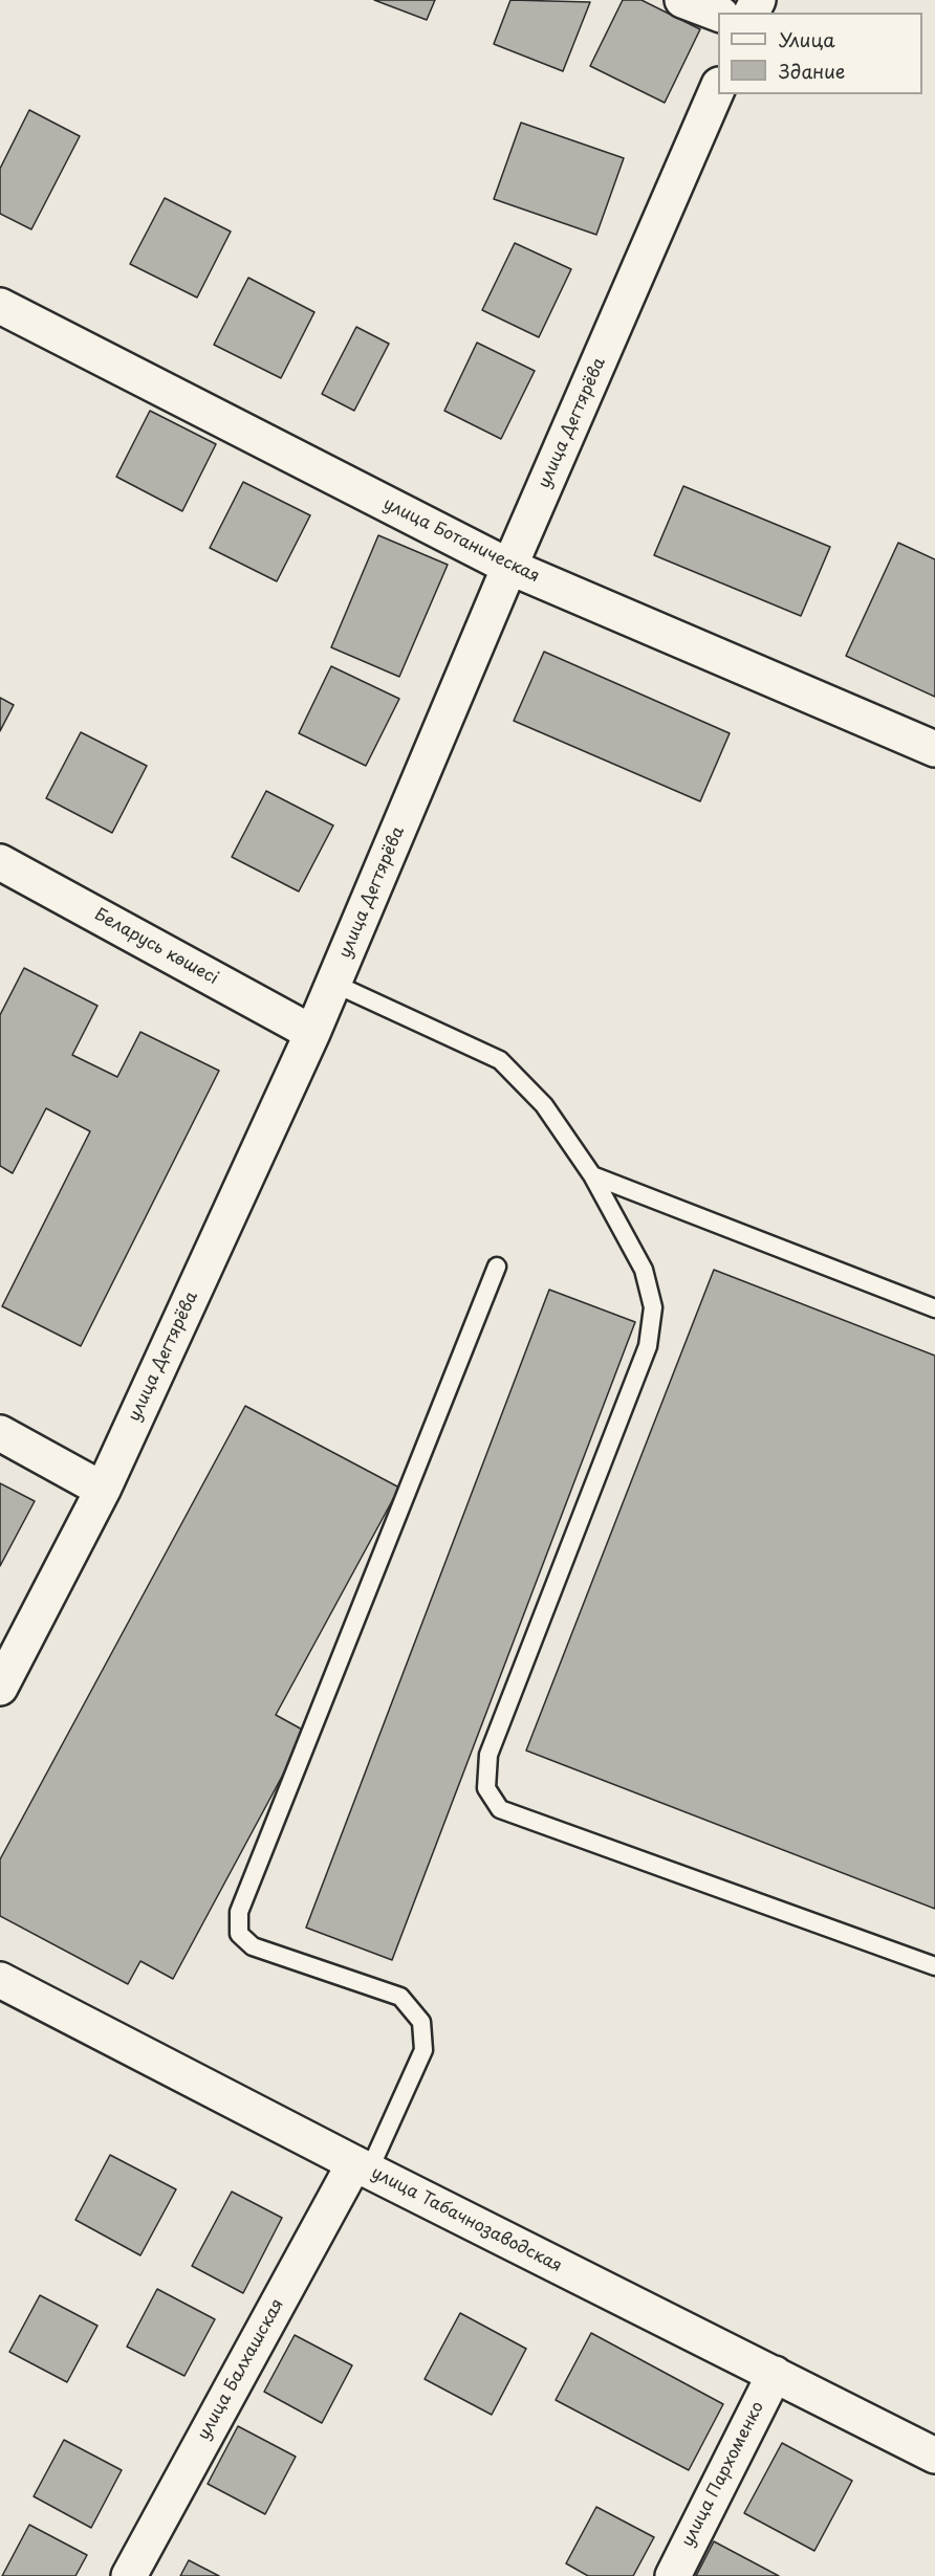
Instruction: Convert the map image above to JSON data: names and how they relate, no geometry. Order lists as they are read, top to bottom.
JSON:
{
  "streets": {
    "street": [
      "улица Дегтярёва",
      "улица Ботаническая",
      "Беларусь көшесі",
      "улица Табачнозаводская",
      "улица Балхашская",
      "улица Пархоменко"
    ]
  },
  "crossings": [
    ["улица Дегтярёва", "улица Ботаническая"],
    ["улица Дегтярёва", "Беларусь көшесі"],
    ["улица Табачнозаводская", "улица Балхашская"],
    ["улица Табачнозаводская", "улица Пархоменко"]
  ],
  "legend": ["Улица", "Здание"]
}
